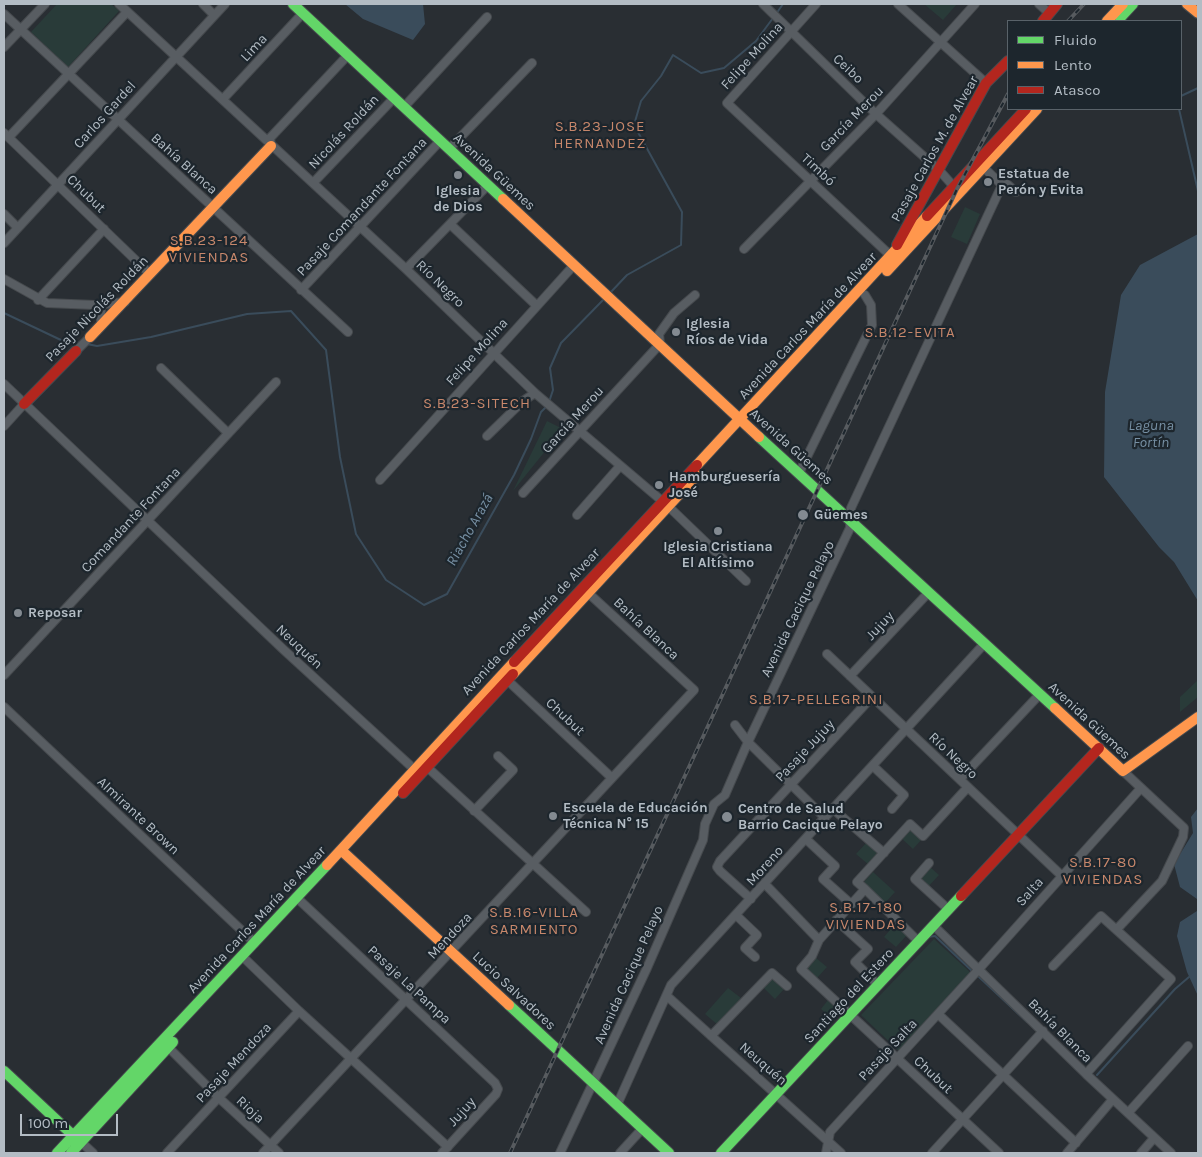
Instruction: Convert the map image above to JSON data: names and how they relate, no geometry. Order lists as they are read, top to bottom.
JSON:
{
  "streets": {
    "street": [
      "Lima",
      "Felipe Molina",
      "Ceibo",
      "Carlos Gardel",
      "García Merou",
      "Nicolás Roldán",
      "Pasaje Carlos M. de Alvear",
      "Bahía Blanca",
      "Timbó",
      "Avenida Güemes",
      "Chubut",
      "Pasaje Comandante Fontana",
      "Río Negro",
      "Pasaje Nicolás Roldán",
      "Avenida Carlos María de Alvear",
      "Comandante Fontana",
      "Avenida Cacique Pelayo",
      "Jujuy",
      "Neuquén",
      "Pasaje Jujuy",
      "Almirante Brown",
      "Moreno",
      "Salta",
      "Mendoza",
      "Pasaje La Pampa",
      "Lucio Salvadores",
      "Santiago del Estero",
      "Pasaje Salta",
      "Pasaje Mendoza",
      "Rioja"
    ]
  },
  "crossings": [
    ["Lima", "Avenida Güemes"],
    ["Lima", "Río Negro"],
    ["Felipe Molina", "Ceibo"],
    ["Felipe Molina", "Timbó"],
    ["Felipe Molina", "Avenida Güemes"],
    ["Felipe Molina", "Río Negro"],
    ["Ceibo", "García Merou"],
    ["Ceibo", "Pasaje Carlos M. de Alvear"],
    ["Ceibo", "Avenida Carlos María de Alvear"],
    ["Carlos Gardel", "Bahía Blanca"],
    ["Carlos Gardel", "Chubut"],
    ["Carlos Gardel", "Río Negro"],
    ["García Merou", "Timbó"],
    ["García Merou", "Avenida Güemes"],
    ["García Merou", "Río Negro"],
    ["Nicolás Roldán", "Avenida Güemes"],
    ["Nicolás Roldán", "Río Negro"],
    ["Pasaje Carlos M. de Alvear", "Timbó"],
    ["Pasaje Carlos M. de Alvear", "Avenida Carlos María de Alvear"],
    ["Bahía Blanca", "Pasaje Comandante Fontana"],
    ["Bahía Blanca", "Pasaje Nicolás Roldán"],
    ["Bahía Blanca", "Avenida Carlos María de Alvear"],
    ["Bahía Blanca", "Salta"],
    ["Bahía Blanca", "Mendoza"],
    ["Bahía Blanca", "Santiago del Estero"],
    ["Bahía Blanca", "Pasaje Salta"],
    ["Timbó", "Avenida Carlos María de Alvear"],
    ["Avenida Güemes", "Pasaje Comandante Fontana"],
    ["Avenida Güemes", "Pasaje Nicolás Roldán"],
    ["Avenida Güemes", "Avenida Carlos María de Alvear"],
    ["Avenida Güemes", "Avenida Cacique Pelayo"],
    ["Avenida Güemes", "Jujuy"],
    ["Avenida Güemes", "Moreno"],
    ["Avenida Güemes", "Salta"],
    ["Avenida Güemes", "Santiago del Estero"],
    ["Chubut", "Pasaje Nicolás Roldán"],
    ["Chubut", "Avenida Carlos María de Alvear"],
    ["Chubut", "Mendoza"],
    ["Chubut", "Santiago del Estero"],
    ["Chubut", "Pasaje Salta"],
    ["Pasaje Comandante Fontana", "Río Negro"],
    ["Río Negro", "Pasaje Nicolás Roldán"],
    ["Río Negro", "Avenida Carlos María de Alvear"],
    ["Río Negro", "Jujuy"],
    ["Río Negro", "Pasaje Jujuy"],
    ["Río Negro", "Moreno"],
    ["Río Negro", "Salta"],
    ["Río Negro", "Santiago del Estero"],
    ["Pasaje Nicolás Roldán", "Neuquén"],
    ["Avenida Carlos María de Alvear", "Neuquén"],
    ["Avenida Carlos María de Alvear", "Almirante Brown"],
    ["Avenida Carlos María de Alvear", "Pasaje La Pampa"],
    ["Avenida Carlos María de Alvear", "Lucio Salvadores"],
    ["Avenida Carlos María de Alvear", "Rioja"],
    ["Comandante Fontana", "Neuquén"],
    ["Avenida Cacique Pelayo", "Lucio Salvadores"],
    ["Jujuy", "Pasaje La Pampa"],
    ["Neuquén", "Moreno"],
    ["Neuquén", "Santiago del Estero"],
    ["Neuquén", "Pasaje Salta"],
    ["Pasaje Jujuy", "Moreno"],
    ["Moreno", "Lucio Salvadores"],
    ["Salta", "Pasaje Salta"],
    ["Mendoza", "Pasaje La Pampa"],
    ["Mendoza", "Lucio Salvadores"],
    ["Mendoza", "Rioja"],
    ["Pasaje Mendoza", "Rioja"]
  ],
  "districts": [
    "S.B.23-JOSE HERNANDEZ",
    "S.B.23-124 VIVIENDAS",
    "S.B.12-EVITA",
    "S.B.23-SITECH",
    "S.B.17-PELLEGRINI",
    "S.B.17-80 VIVIENDAS",
    "S.B.17-180 VIVIENDAS",
    "S.B.16-VILLA SARMIENTO"
  ],
  "water": ["Laguna Fortín", "Riacho Arazá"],
  "places": [
    "Iglesia de Dios",
    "Estatua de Perón y Evita",
    "Iglesia Ríos de Vida",
    "Hamburguesería José",
    "Güemes",
    "Iglesia Cristiana El Altísimo",
    "Reposar",
    "Escuela de Educación Técnica N° 15",
    "Centro de Salud Barrio Cacique Pelayo"
  ],
  "legend": ["Fluido", "Lento", "Atasco"],
  "scale_bar": "100 m"
}
